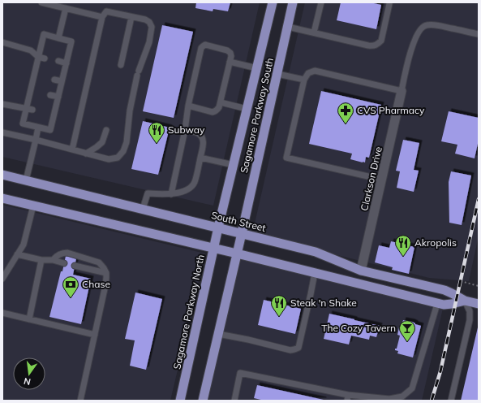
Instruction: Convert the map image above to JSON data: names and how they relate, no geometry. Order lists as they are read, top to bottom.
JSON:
{
  "streets": {
    "main road": ["Sagamore Parkway South", "South Street", "Sagamore Parkway North"],
    "street": ["Clarkson Drive"]
  },
  "crossings": [
    ["Sagamore Parkway South", "South Street"],
    ["Sagamore Parkway South", "Sagamore Parkway North"],
    ["Clarkson Drive", "South Street"],
    ["South Street", "Sagamore Parkway North"]
  ],
  "places": {
    "pharmacy": ["CVS Pharmacy"],
    "restaurant": ["Subway", "Akropolis", "Steak 'n Shake"],
    "bank": ["Chase"],
    "bar": ["The Cozy Tavern"]
  },
  "north": "bottom"
}
